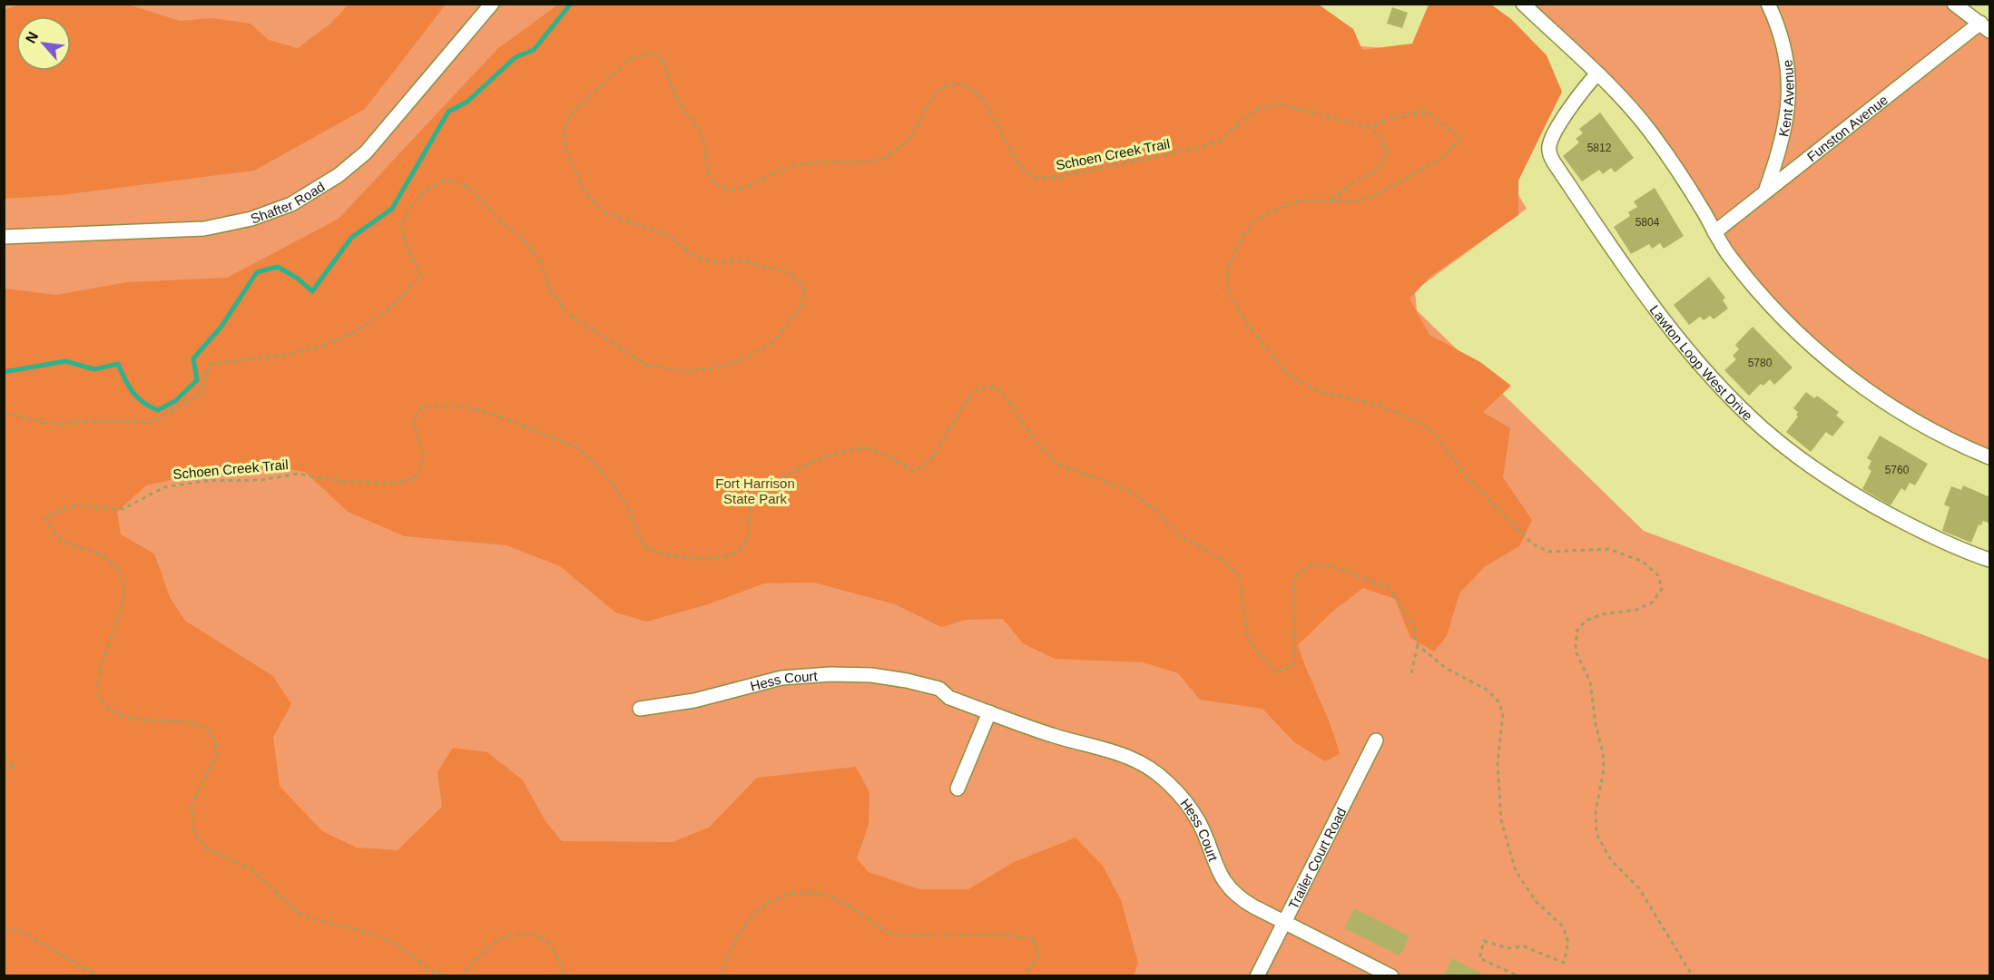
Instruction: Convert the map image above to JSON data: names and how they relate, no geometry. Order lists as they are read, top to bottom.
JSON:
{
  "streets": {
    "street": [
      "Kent Avenue",
      "Funston Avenue",
      "Shafter Road",
      "Lawton Loop West Drive",
      "Hess Court",
      "Trailer Court Road"
    ],
    "path": ["Schoen Creek Trail"]
  },
  "crossings": [
    ["Kent Avenue", "Funston Avenue"],
    ["Hess Court", "Trailer Court Road"]
  ],
  "parks": ["Fort Harrison State Park"],
  "house_numbers": [
    "5812",
    "5804",
    "5780",
    "5760"
  ],
  "north": "top left"
}
